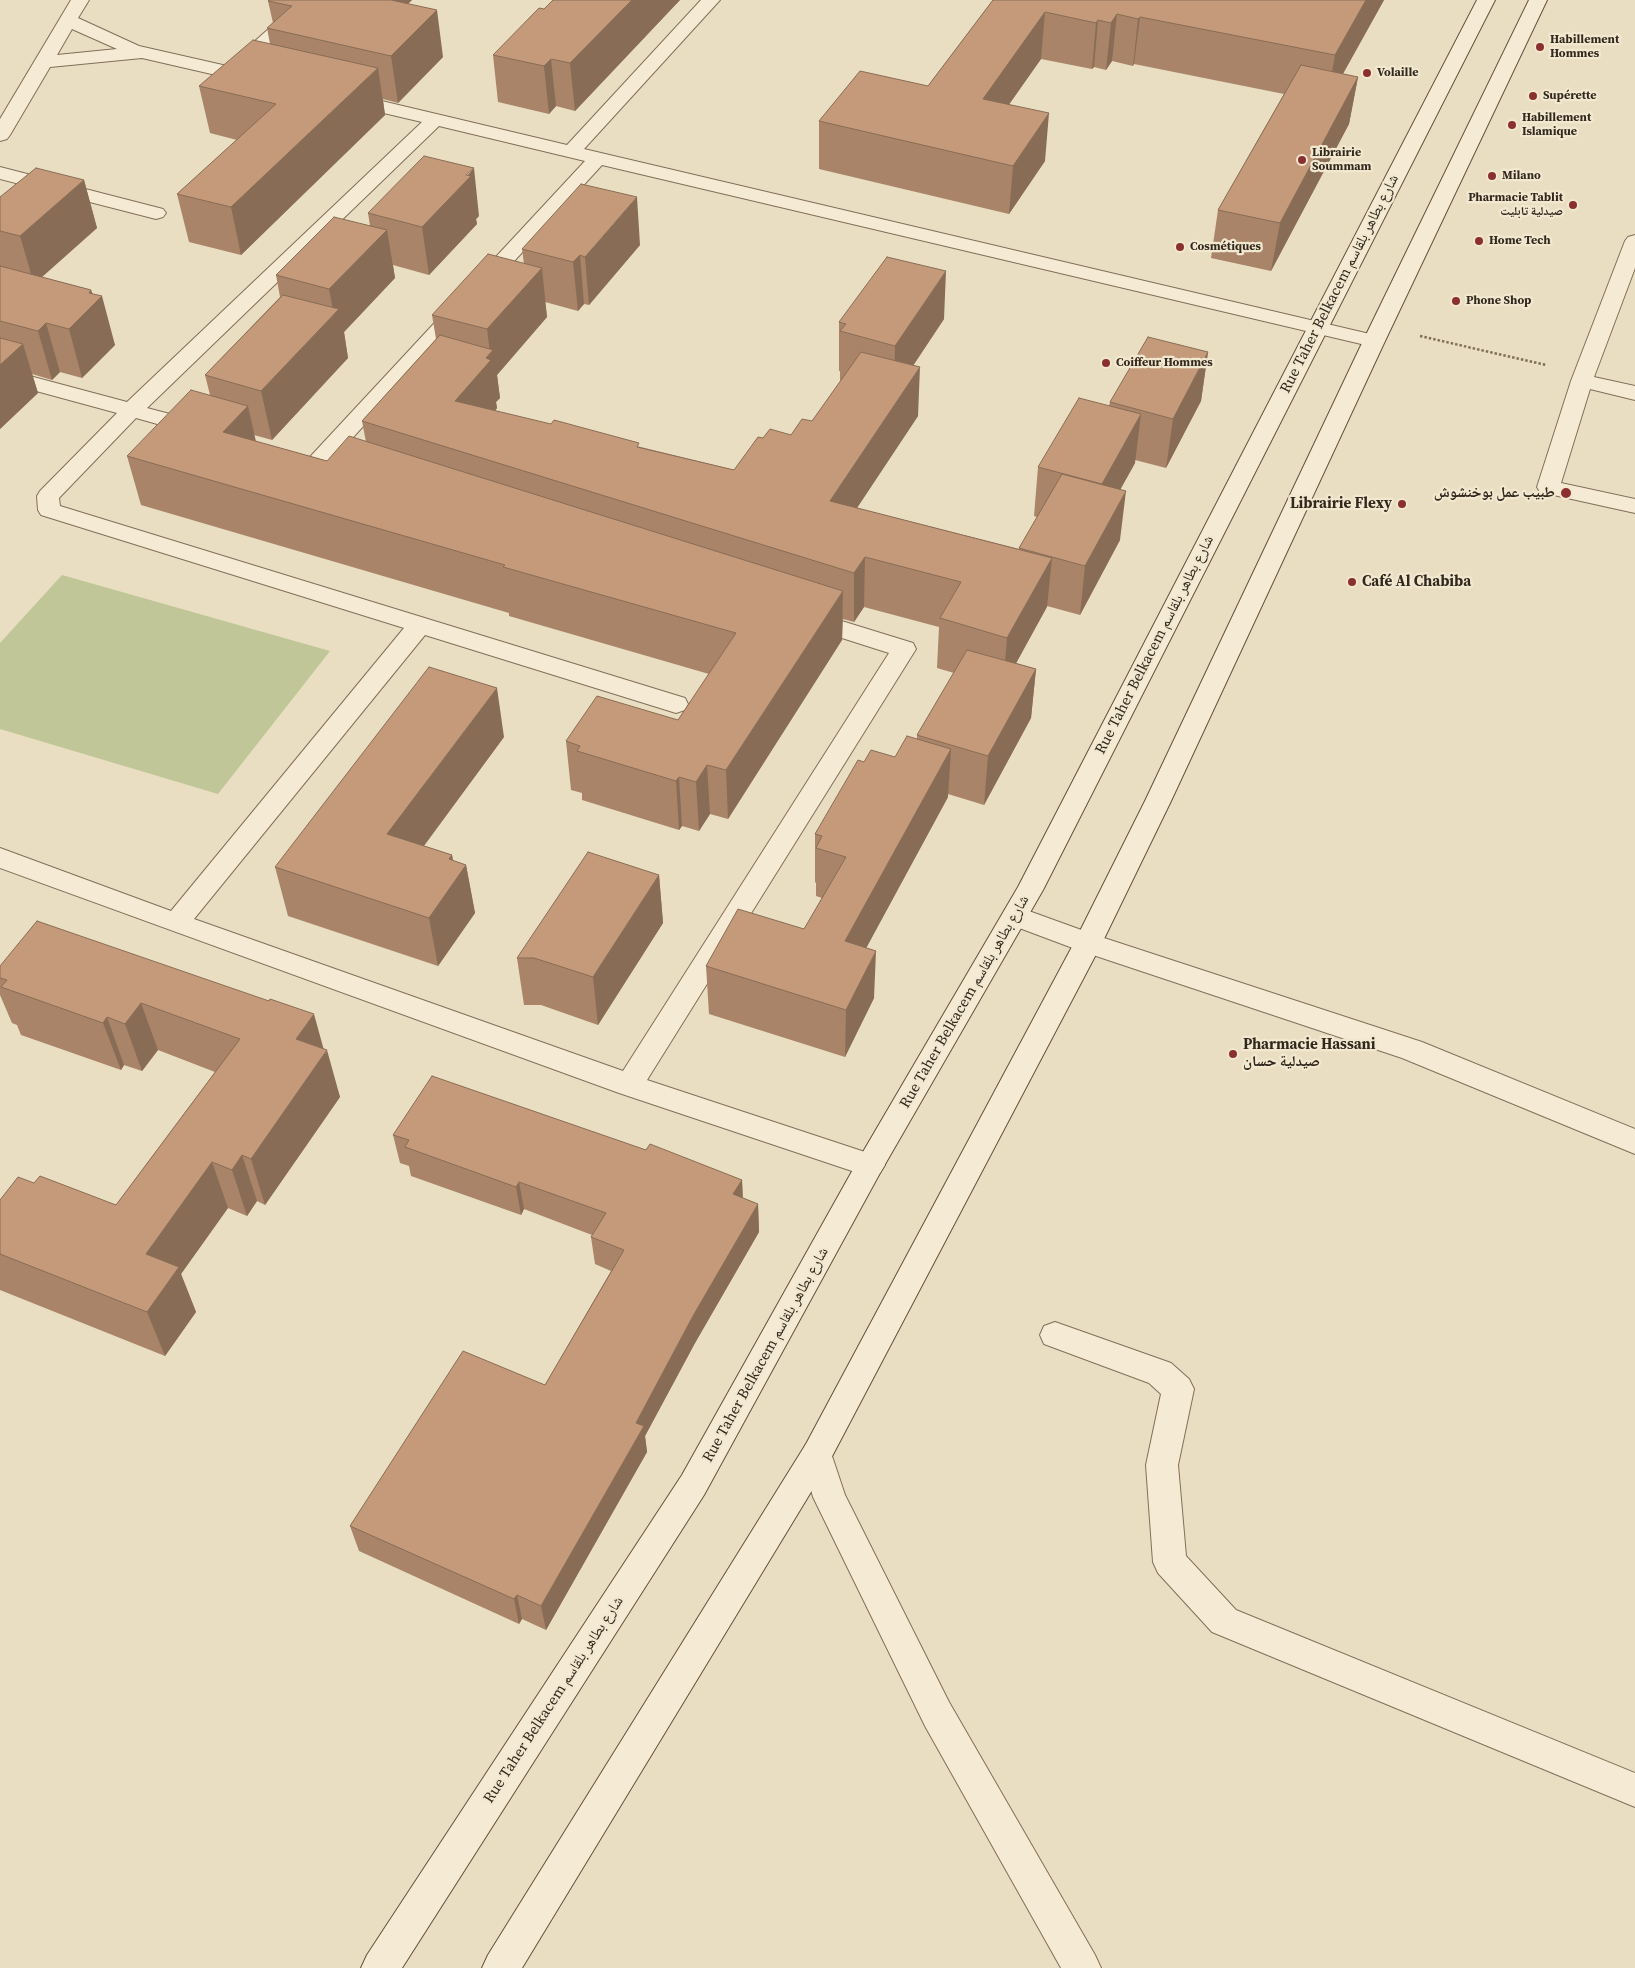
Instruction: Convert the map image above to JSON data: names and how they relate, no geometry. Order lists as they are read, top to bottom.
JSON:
{
  "streets": {
    "street": ["Rue Taher Belkacem شارع بطاهر بلقاسم"]
  },
  "places": [
    "Habillement Hommes",
    "Volaille",
    "Supérette",
    "Habillement Islamique",
    "Librairie Soummam",
    "Milano",
    "Pharmacie Tablit صيدلية تابليت",
    "Home Tech",
    "Cosmétiques",
    "Phone Shop",
    "Coiffeur Hommes",
    "طبيب عمل بوخنشوش",
    "Librairie Flexy",
    "Café Al Chabiba",
    "Pharmacie Hassani صيدلية حسان"
  ]
}
